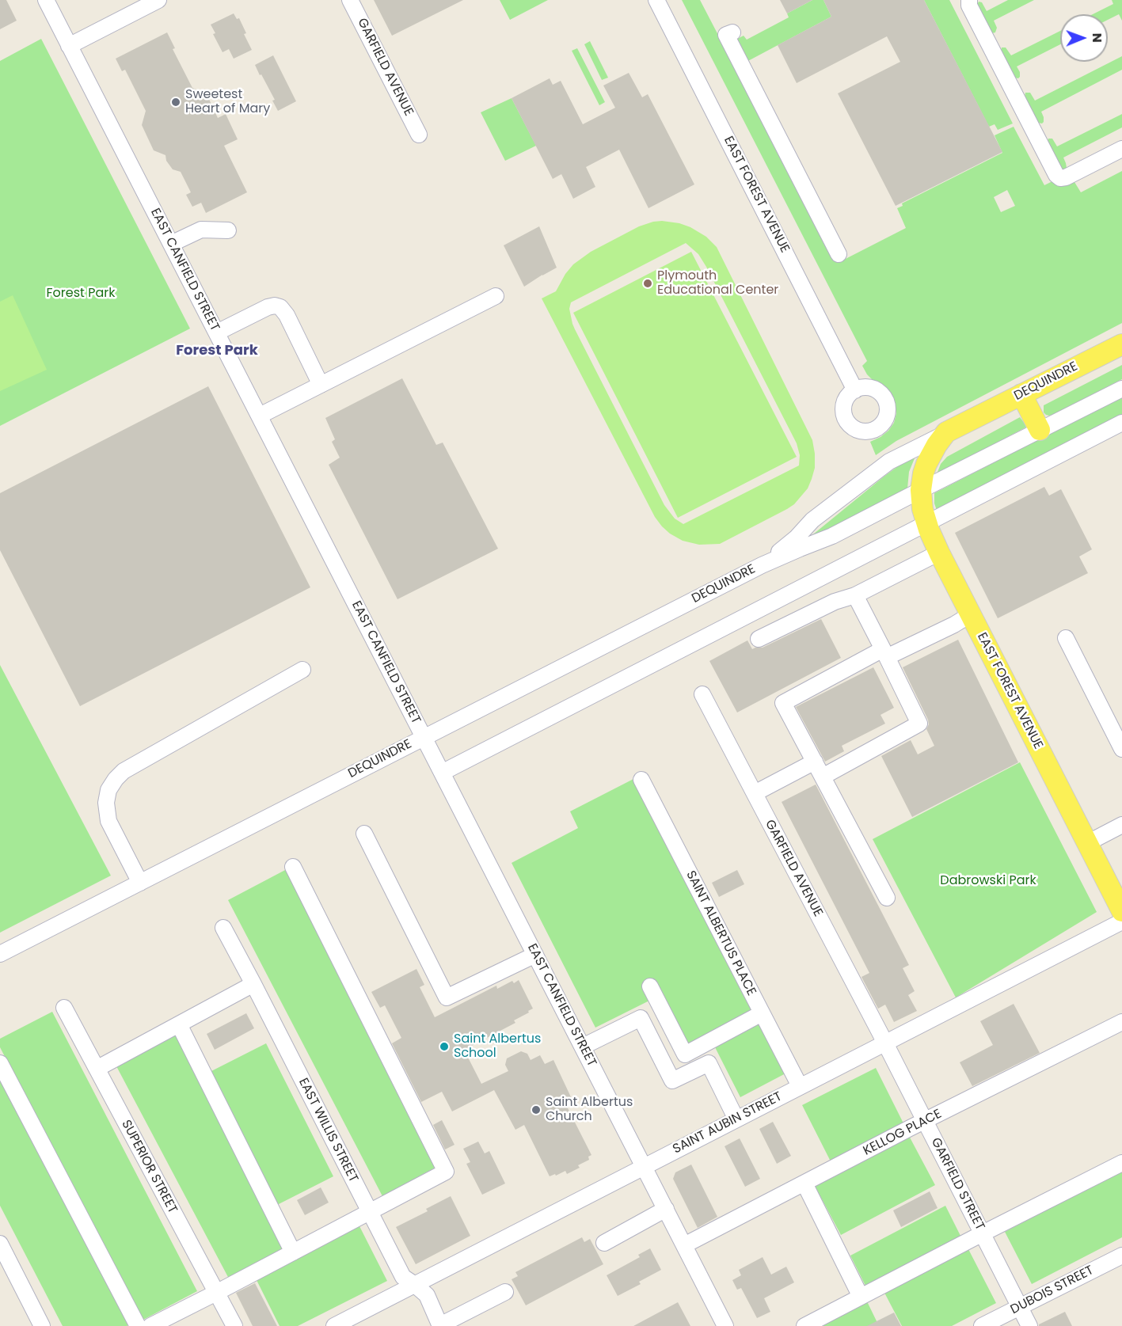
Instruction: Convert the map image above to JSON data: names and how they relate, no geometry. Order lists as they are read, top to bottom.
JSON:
{
  "streets": {
    "main road": ["EAST FOREST AVENUE", "DEQUINDRE"],
    "street": [
      "GARFIELD AVENUE",
      "EAST CANFIELD STREET",
      "SAINT ALBERTUS PLACE",
      "SAINT AUBIN STREET",
      "EAST WILLIS STREET",
      "KELLOG PLACE",
      "SUPERIOR STREET",
      "GARFIELD STREET",
      "DUBOIS STREET"
    ]
  },
  "crossings": [
    ["GARFIELD AVENUE", "SAINT AUBIN STREET"],
    ["GARFIELD AVENUE", "GARFIELD STREET"],
    ["EAST FOREST AVENUE", "DEQUINDRE"],
    ["EAST CANFIELD STREET", "DEQUINDRE"],
    ["EAST CANFIELD STREET", "SAINT AUBIN STREET"],
    ["EAST CANFIELD STREET", "KELLOG PLACE"],
    ["SAINT ALBERTUS PLACE", "SAINT AUBIN STREET"],
    ["SAINT AUBIN STREET", "EAST WILLIS STREET"],
    ["SAINT AUBIN STREET", "GARFIELD STREET"],
    ["KELLOG PLACE", "GARFIELD STREET"],
    ["GARFIELD STREET", "DUBOIS STREET"]
  ],
  "districts": ["Forest Park"],
  "parks": ["Forest Park", "Dabrowski Park"],
  "places": [
    "Sweetest Heart of Mary",
    "Plymouth Educational Center",
    "Saint Albertus School",
    "Saint Albertus Church"
  ],
  "north": "right"
}
